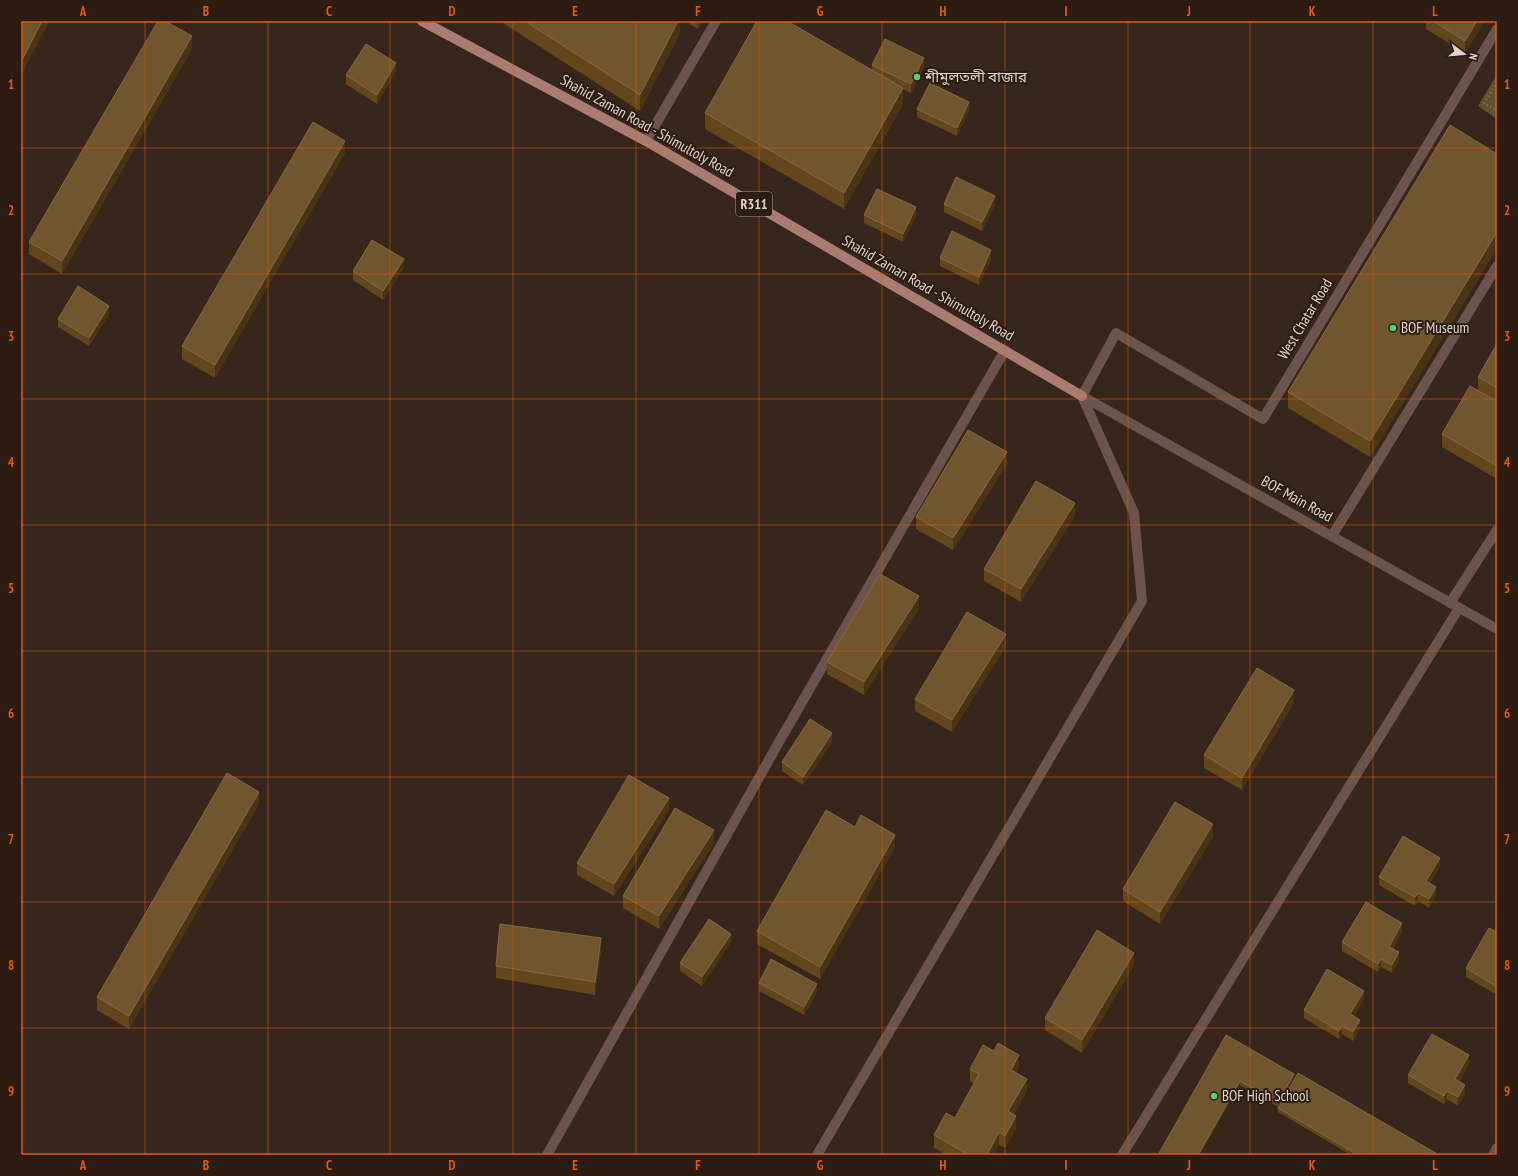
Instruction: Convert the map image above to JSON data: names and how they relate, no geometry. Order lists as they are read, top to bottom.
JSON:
{
  "streets": {
    "main road": ["Shahid Zaman Road - Shimultoly Road", "R311"],
    "street": ["West Chatar Road", "BOF Main Road"]
  },
  "crossings": [
    ["Shahid Zaman Road - Shimultoly Road", "West Chatar Road"],
    ["Shahid Zaman Road - Shimultoly Road", "BOF Main Road"],
    ["West Chatar Road", "BOF Main Road"]
  ],
  "places": ["শীমুলতলী বাজার", "BOF Museum", "BOF High School"],
  "north": "right",
  "grid": {
    "columns": [
      "A",
      "B",
      "C",
      "D",
      "E",
      "F",
      "G",
      "H",
      "I",
      "J",
      "K",
      "L"
    ],
    "rows": [
      "1",
      "2",
      "3",
      "4",
      "5",
      "6",
      "7",
      "8",
      "9"
    ]
  }
}
